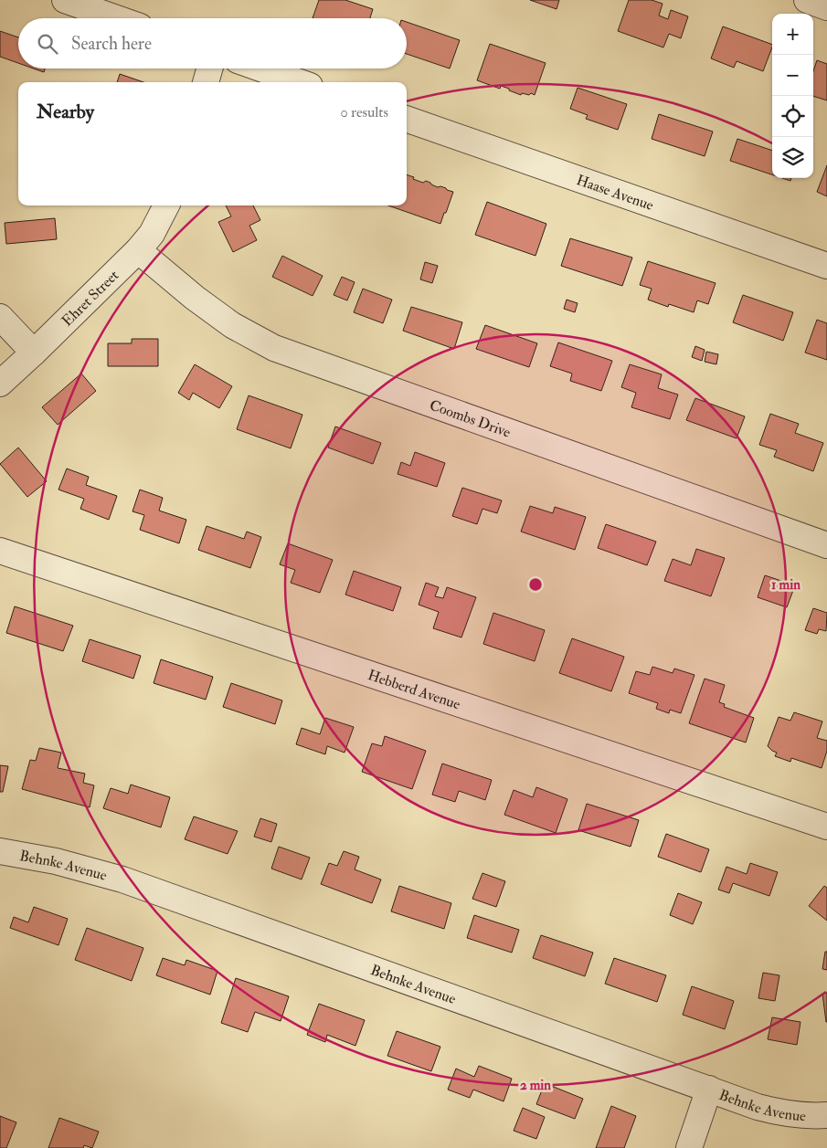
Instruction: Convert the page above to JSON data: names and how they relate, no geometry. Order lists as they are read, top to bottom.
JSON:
{
  "streets": {
    "street": [
      "Haase Avenue",
      "Ehret Street",
      "Coombs Drive",
      "Hebberd Avenue",
      "Behnke Avenue"
    ]
  },
  "crossings": [
    ["Ehret Street", "Coombs Drive"]
  ],
  "page": {
    "map_buttons": ["+", "−"],
    "search": "Search here",
    "heading": ["Nearby", "0 results"]
  },
  "rings": ["1 min", "2 min"]
}
